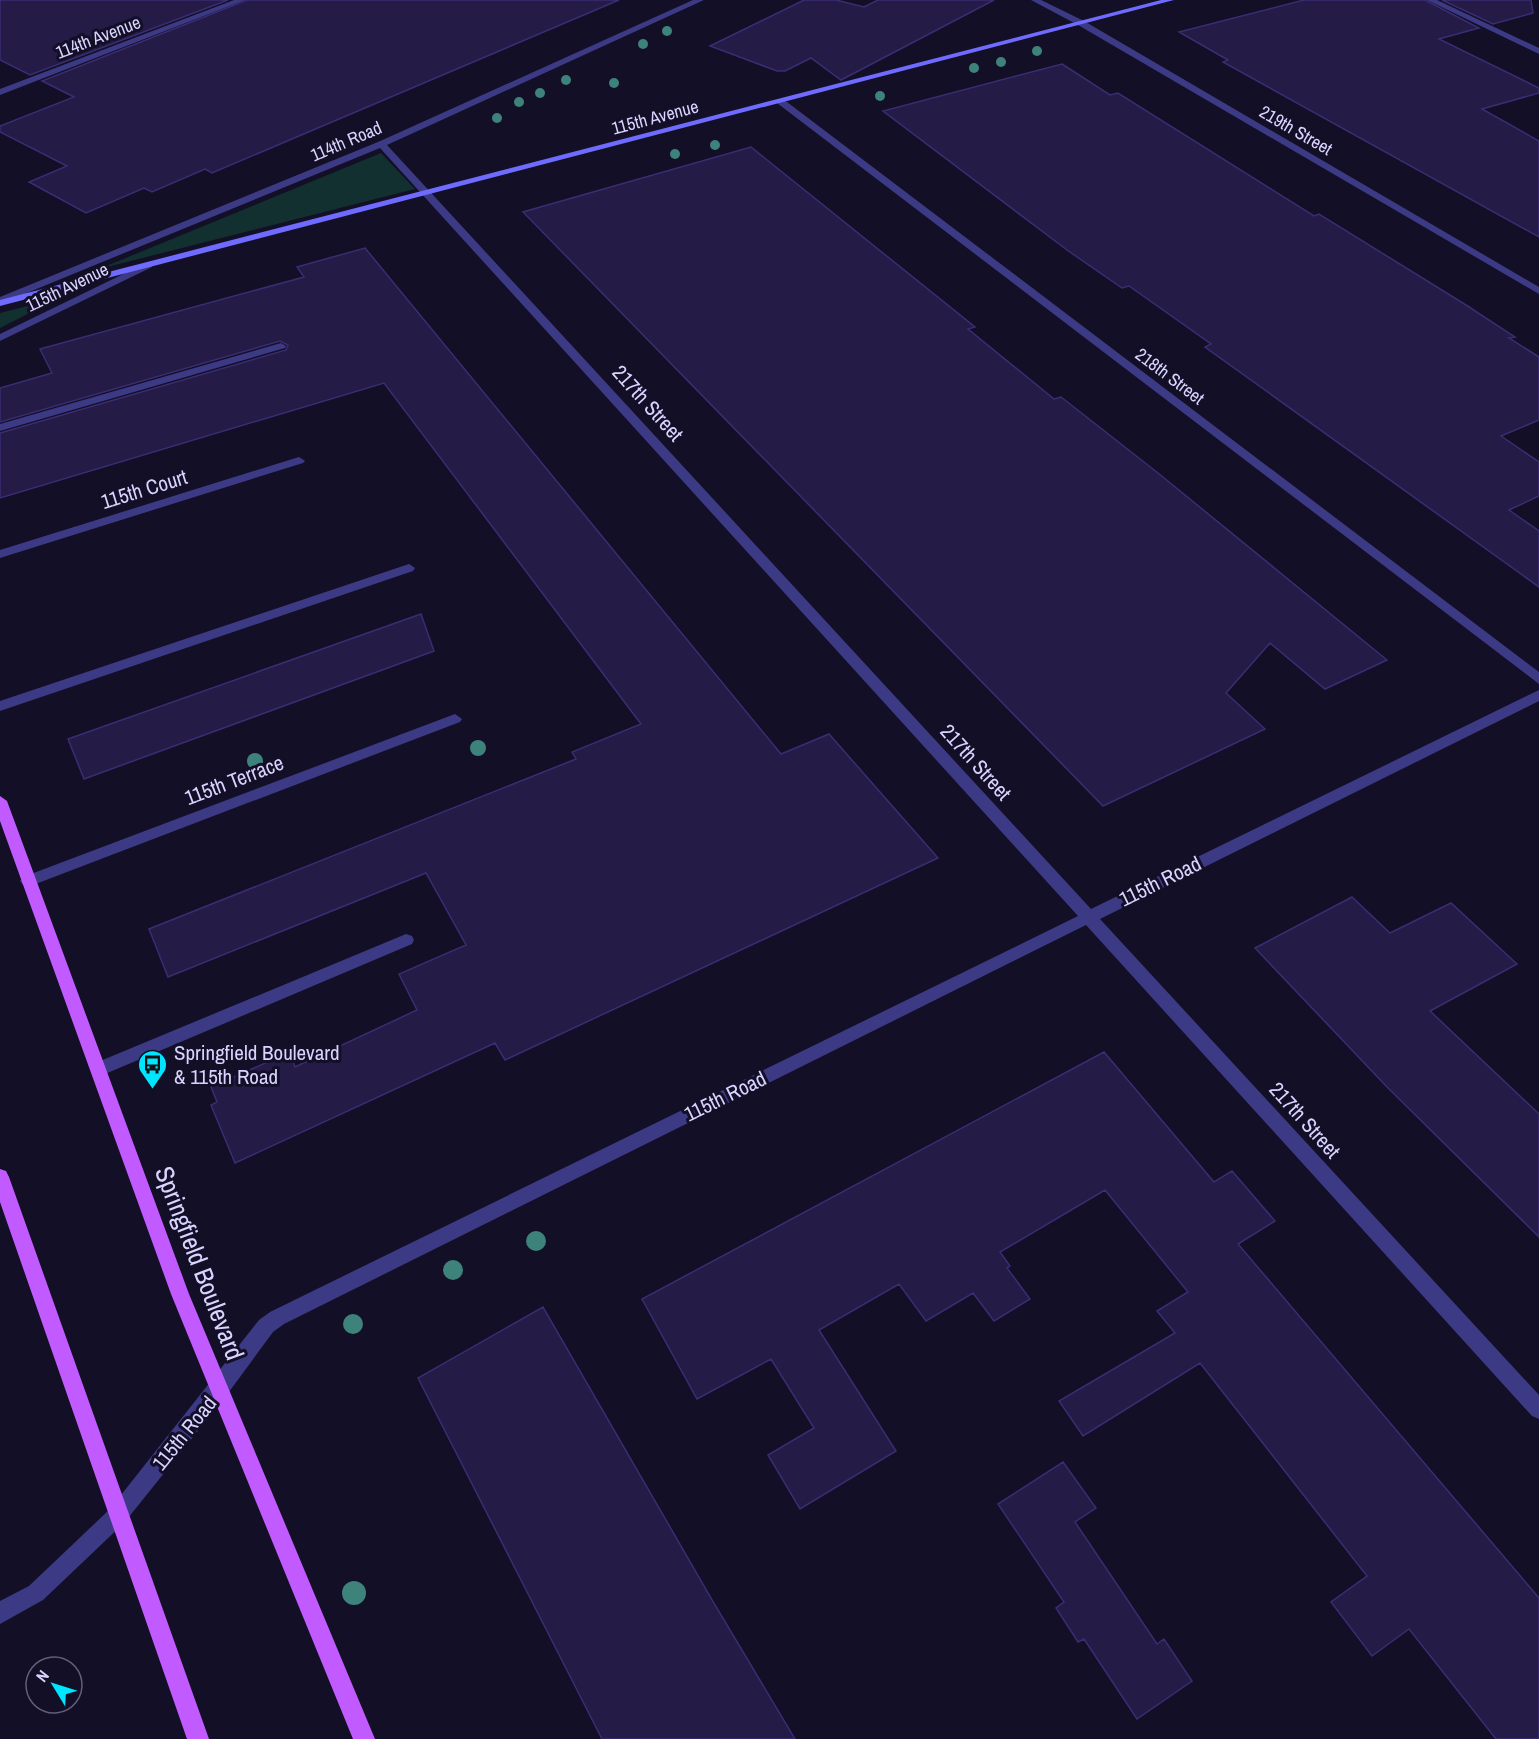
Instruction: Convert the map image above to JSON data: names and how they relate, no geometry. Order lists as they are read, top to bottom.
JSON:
{
  "streets": {
    "main road": ["115th Avenue", "Springfield Boulevard"],
    "street": [
      "114th Avenue",
      "219th Street",
      "114th Road",
      "218th Street",
      "217th Street",
      "115th Court",
      "115th Terrace",
      "115th Road"
    ]
  },
  "crossings": [
    ["115th Avenue", "219th Street"],
    ["115th Avenue", "114th Road"],
    ["115th Avenue", "218th Street"],
    ["115th Avenue", "217th Street"],
    ["114th Road", "217th Street"],
    ["217th Street", "115th Road"],
    ["115th Terrace", "Springfield Boulevard"],
    ["115th Road", "Springfield Boulevard"]
  ],
  "places": {
    "bus stop": ["Springfield Boulevard & 115th Road"]
  },
  "north": "top left"
}
